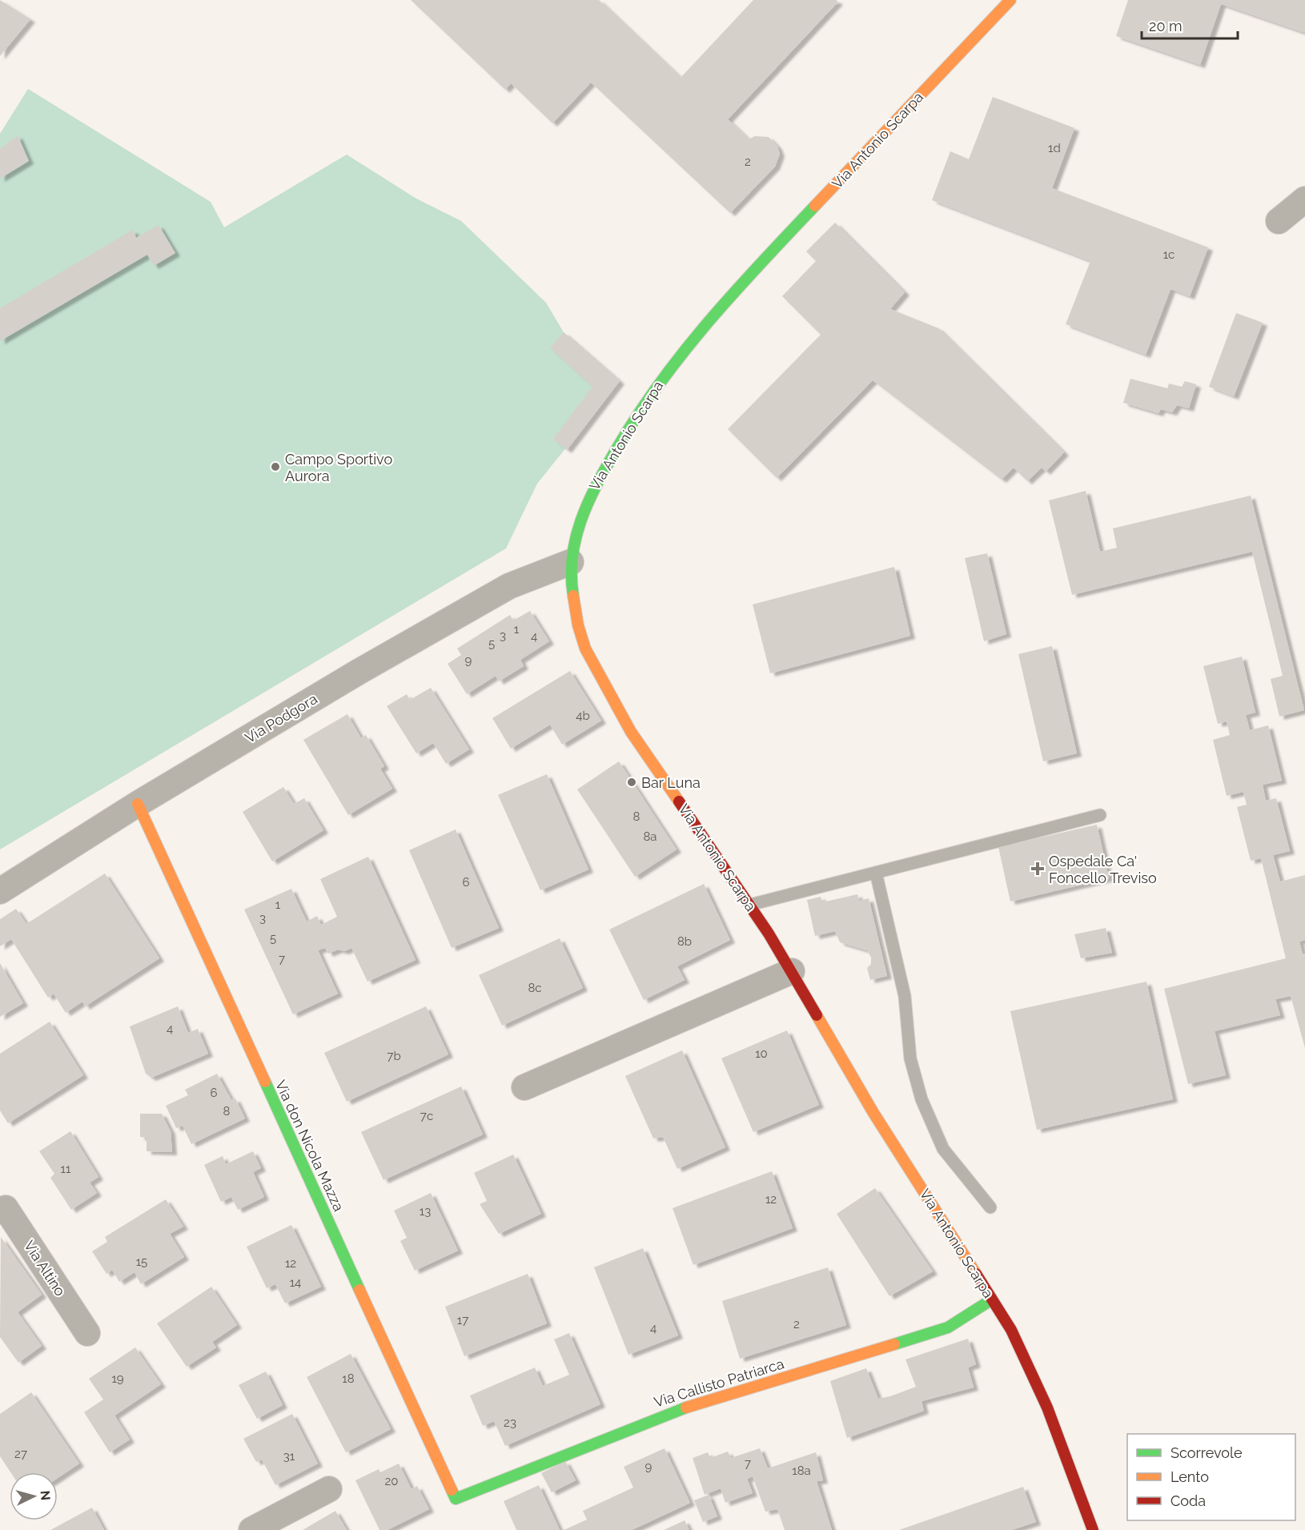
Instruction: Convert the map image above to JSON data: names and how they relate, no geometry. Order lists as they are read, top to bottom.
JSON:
{
  "streets": {
    "street": [
      "Via Antonio Scarpa",
      "Via Podgora",
      "Via don Nicola Mazza",
      "Via Altino",
      "Via Callisto Patriarca"
    ]
  },
  "crossings": [
    ["Via Antonio Scarpa", "Via Podgora"],
    ["Via Antonio Scarpa", "Via Callisto Patriarca"],
    ["Via Podgora", "Via don Nicola Mazza"],
    ["Via don Nicola Mazza", "Via Callisto Patriarca"]
  ],
  "places": {
    "other": ["Campo Sportivo Aurora", "Bar Luna"],
    "health": ["Ospedale Ca' Foncello Treviso"]
  },
  "house_numbers": [
    "1d",
    "2",
    "1c",
    "1",
    "3",
    "4",
    "5",
    "9",
    "4b",
    "8",
    "8a",
    "6",
    "1",
    "3",
    "5",
    "8b",
    "7",
    "8c",
    "4",
    "10",
    "7b",
    "6",
    "8",
    "7c",
    "11",
    "12",
    "13",
    "15",
    "12",
    "14",
    "17",
    "2",
    "4",
    "19",
    "18",
    "23",
    "27",
    "31",
    "7",
    "9",
    "18a",
    "20"
  ],
  "legend": ["Scorrevole", "Lento", "Coda"],
  "scale_bar": "20 m",
  "north": "right"
}
